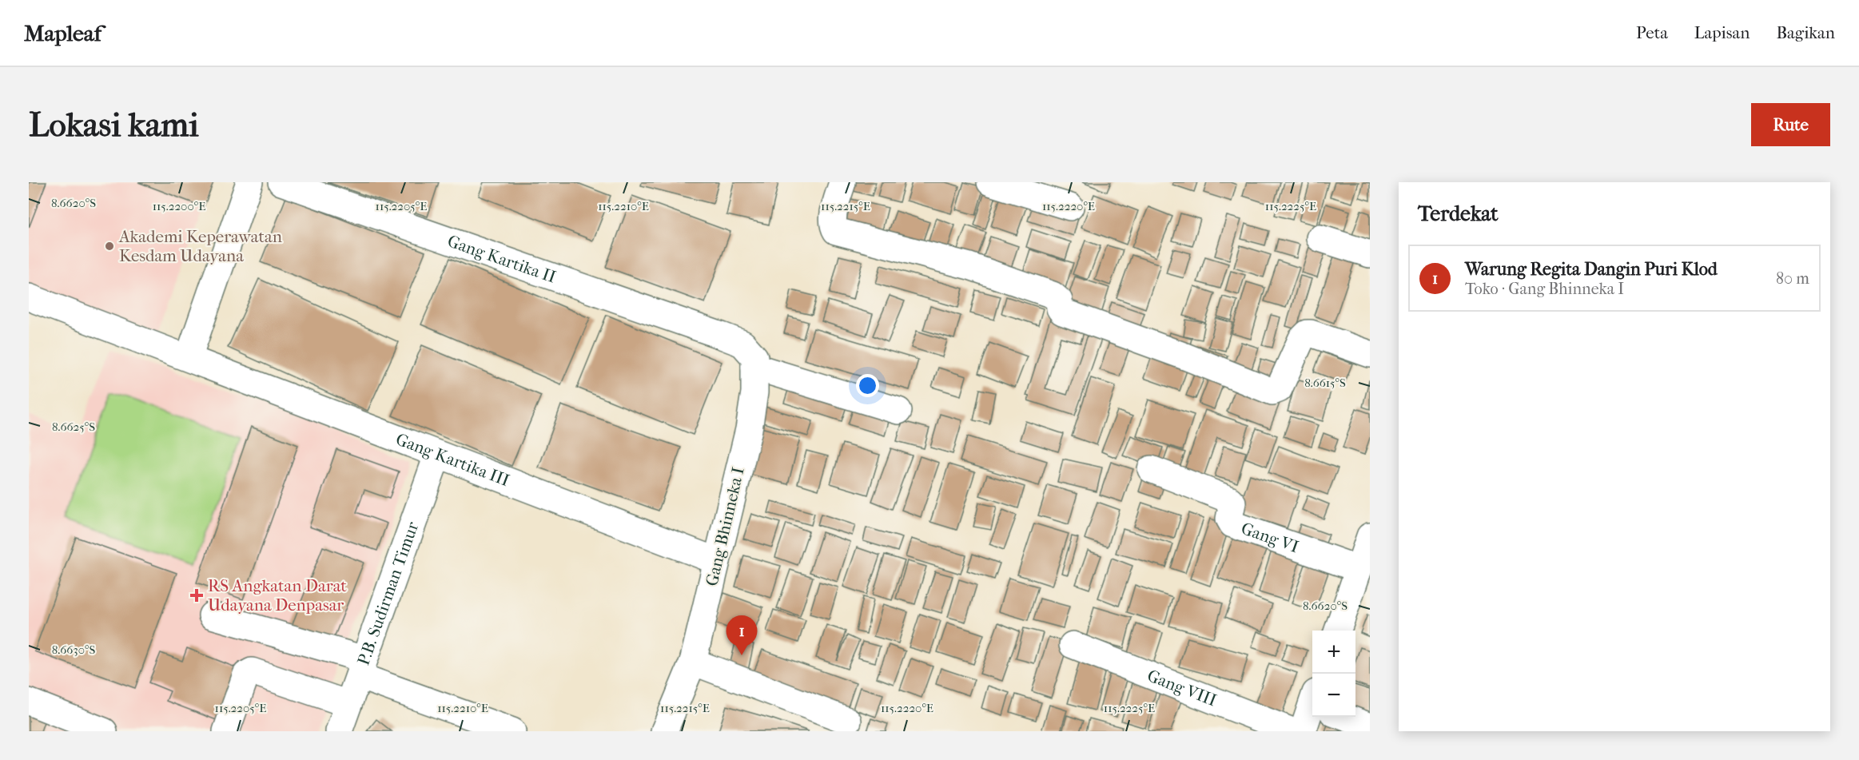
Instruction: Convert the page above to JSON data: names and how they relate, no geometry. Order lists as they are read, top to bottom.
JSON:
{
  "streets": {
    "street": [
      "Gang Kartika II",
      "Gang Kartika III",
      "Gang Bhinneka I",
      "Gang VI",
      "P.B. Sudirman Timur",
      "Gang VIII"
    ]
  },
  "crossings": [
    ["Gang Kartika II", "Gang Bhinneka I"],
    ["Gang Kartika III", "Gang Bhinneka I"],
    ["Gang Kartika III", "P.B. Sudirman Timur"]
  ],
  "places": {
    "other": ["Akademi Keperawatan Kesdam Udayana"],
    "health": ["RS Angkatan Darat Udayana Denpasar"]
  },
  "page": {
    "header": "Mapleaf",
    "nav": ["Peta", "Lapisan", "Bagikan"],
    "buttons": "Rute",
    "title": "Lokasi kami",
    "heading": "Terdekat",
    "list": [
      {
        "mark": "1",
        "name": "Warung Regita Dangin Puri Klod",
        "note": "Toko · Gang Bhinneka I",
        "value": "80 m"
      }
    ],
    "pins": "1",
    "map_buttons": ["+", "−"]
  },
  "coordinates": [
    "8.6620°S",
    "115.2200°E",
    "115.2205°E",
    "115.2210°E",
    "115.2215°E",
    "115.2220°E",
    "115.2225°E",
    "8.6615°S",
    "8.6625°S",
    "8.6630°S"
  ]
}
